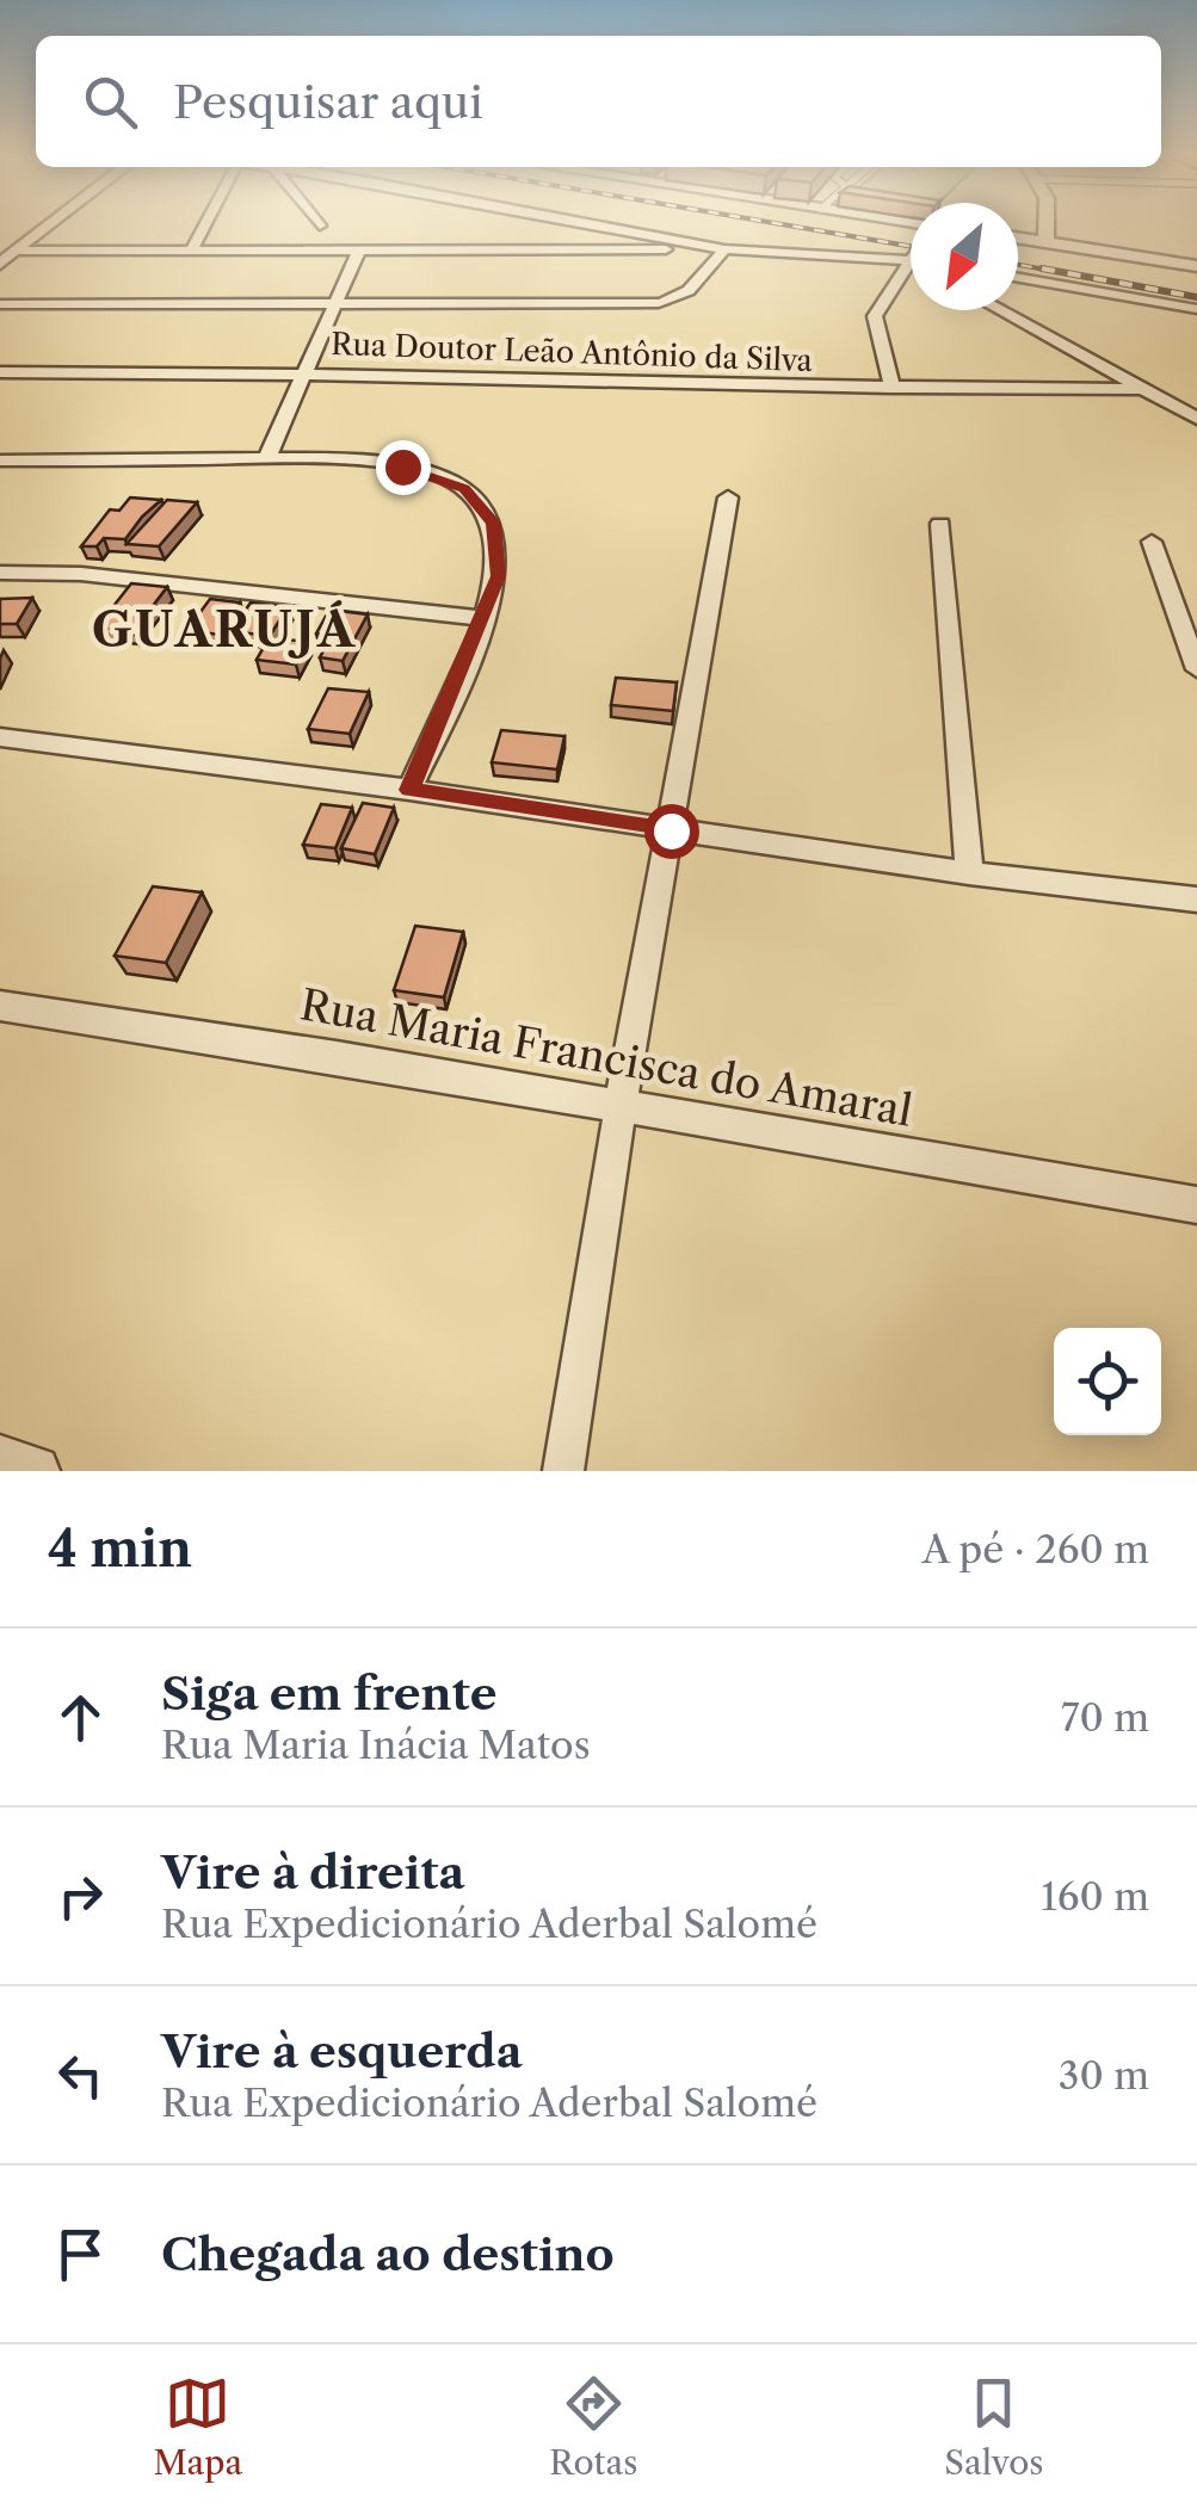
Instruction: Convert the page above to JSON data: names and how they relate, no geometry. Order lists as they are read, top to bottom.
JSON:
{
  "streets": {
    "street": ["Rua Doutor Leão Antônio da Silva", "Rua Maria Francisca do Amaral"]
  },
  "districts": ["GUARUJÁ"],
  "north": "bottom left",
  "page": {
    "search": "Pesquisar aqui",
    "heading": ["4 min", "A pé · 260 m"],
    "list": [
      ["Siga em frente", "Rua Maria Inácia Matos", "70 m"],
      ["Vire à direita", "Rua Expedicionário Aderbal Salomé", "160 m"],
      ["Vire à esquerda", "Rua Expedicionário Aderbal Salomé", "30 m"],
      "Chegada ao destino"
    ],
    "nav": ["Mapa", "Rotas", "Salvos"]
  }
}
